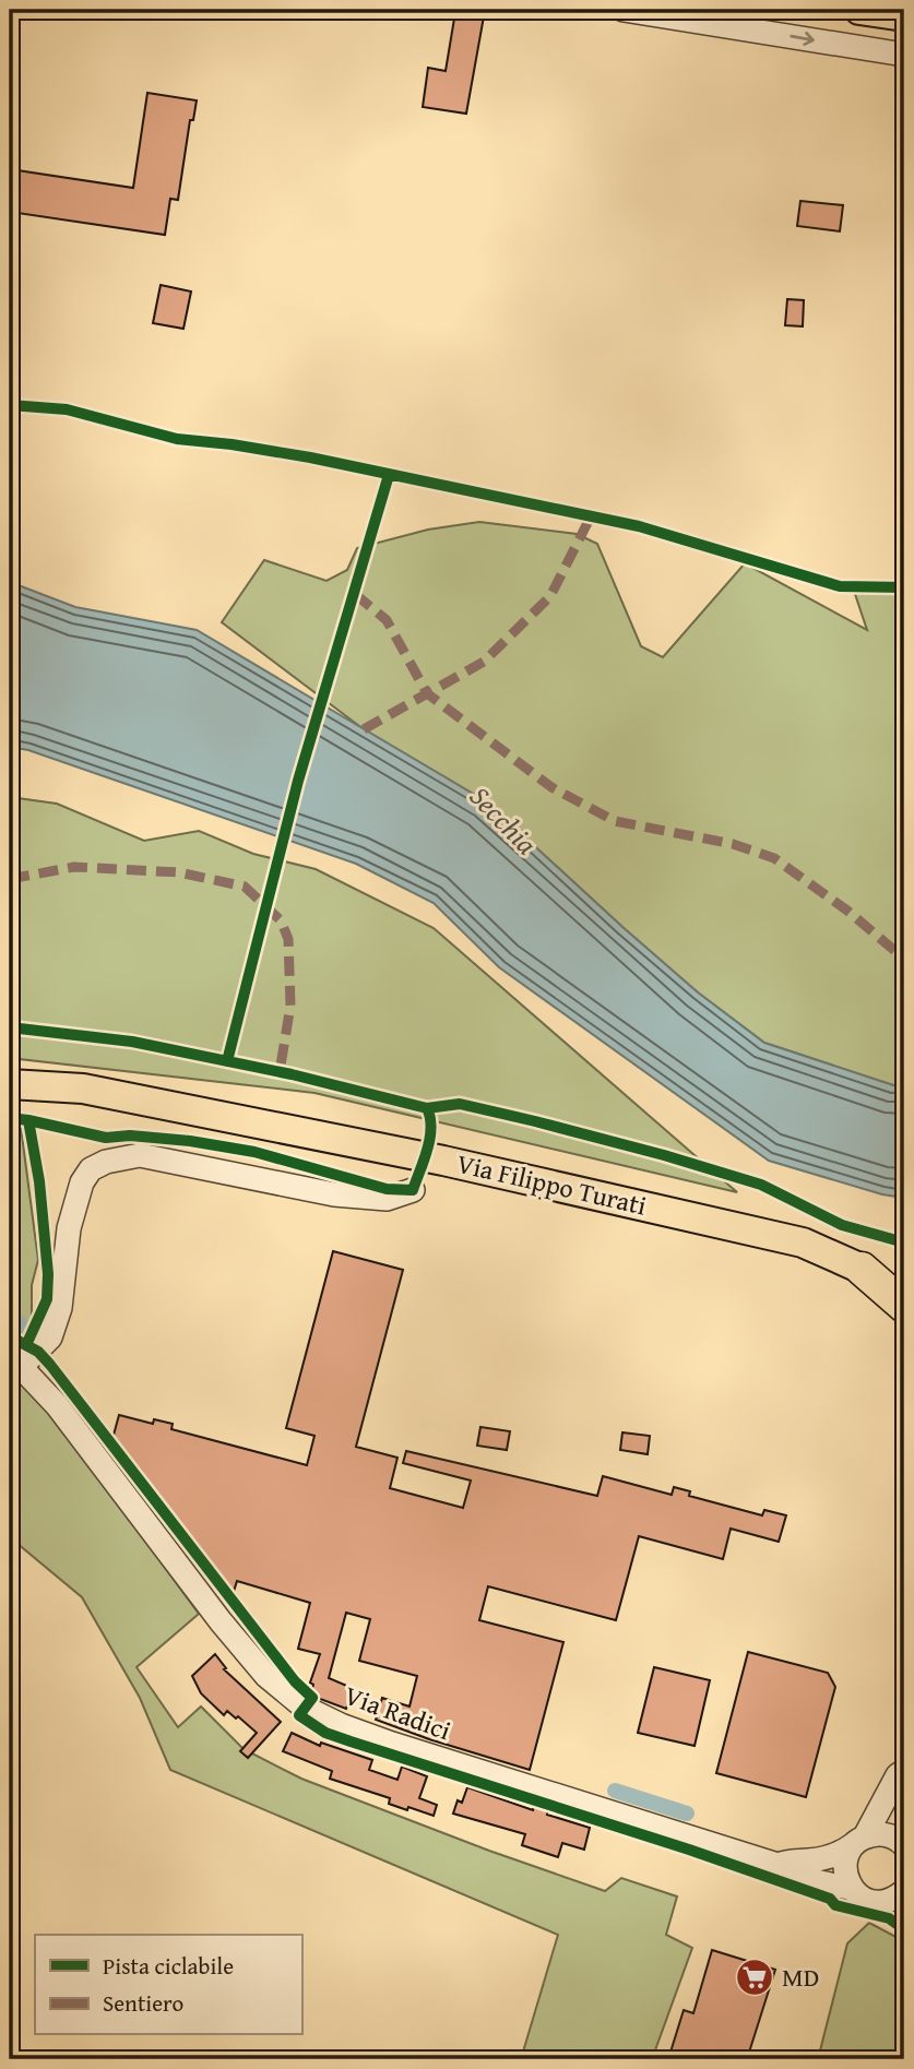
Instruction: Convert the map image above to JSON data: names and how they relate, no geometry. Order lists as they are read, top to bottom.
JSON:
{
  "streets": {
    "main road": ["Via Filippo Turati"],
    "street": ["Via Radici"]
  },
  "water": ["Secchia"],
  "places": {
    "supermarket": ["MD"]
  },
  "legend": ["Pista ciclabile", "Sentiero"]
}
